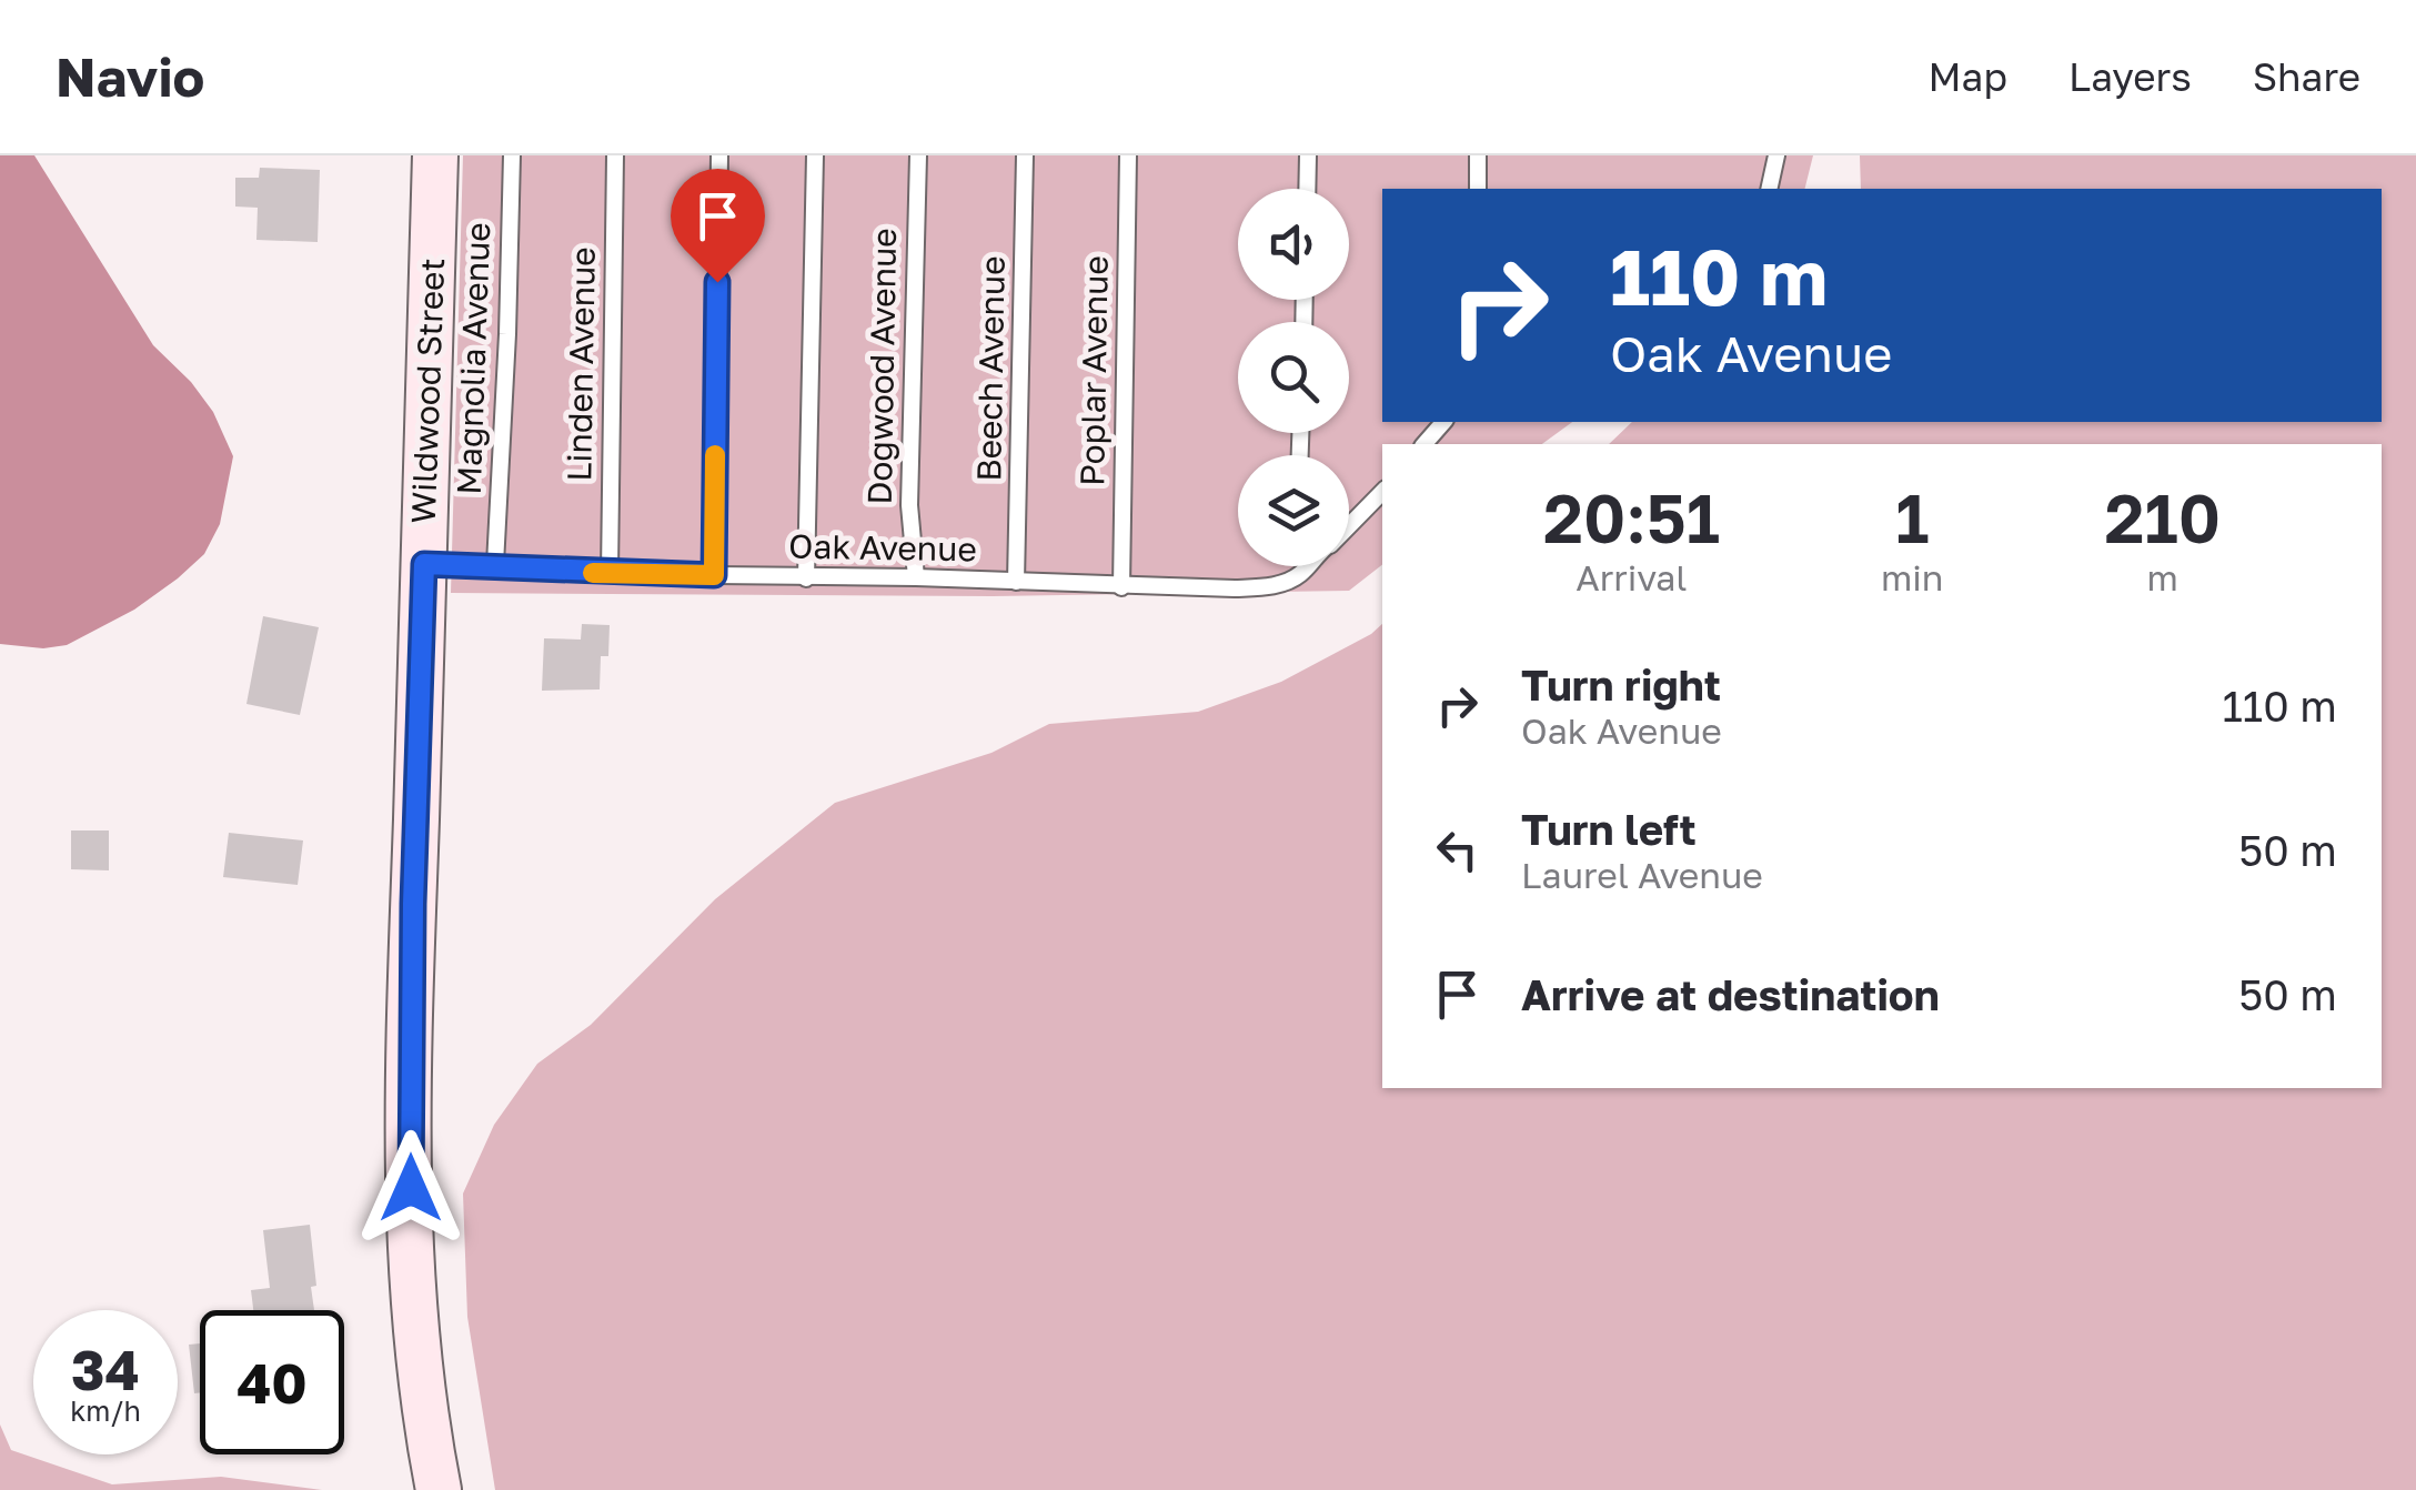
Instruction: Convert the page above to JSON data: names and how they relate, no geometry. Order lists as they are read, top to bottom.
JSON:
{
  "streets": {
    "street": ["Wildwood Street"],
    "lane": [
      "Magnolia Avenue",
      "Linden Avenue",
      "Dogwood Avenue",
      "Beech Avenue",
      "Poplar Avenue",
      "Oak Avenue"
    ]
  },
  "crossings": [
    ["Magnolia Avenue", "Oak Avenue"],
    ["Linden Avenue", "Oak Avenue"],
    ["Dogwood Avenue", "Oak Avenue"],
    ["Beech Avenue", "Oak Avenue"],
    ["Poplar Avenue", "Oak Avenue"],
    ["Wildwood Street", "Oak Avenue"]
  ],
  "page": {
    "header": "Navio",
    "nav": ["Map", "Layers", "Share"],
    "turn": ["110 m", "Oak Avenue"],
    "eta": [
      "20:51",
      "Arrival",
      "1",
      "min",
      "210",
      "m"
    ],
    "list": [
      {
        "name": "Turn right",
        "note": "Oak Avenue",
        "value": "110 m"
      },
      {
        "name": "Turn left",
        "note": "Laurel Avenue",
        "value": "50 m"
      },
      {
        "name": "Arrive at destination",
        "value": "50 m"
      }
    ],
    "speed": "34 km/h",
    "limit": "40"
  }
}
